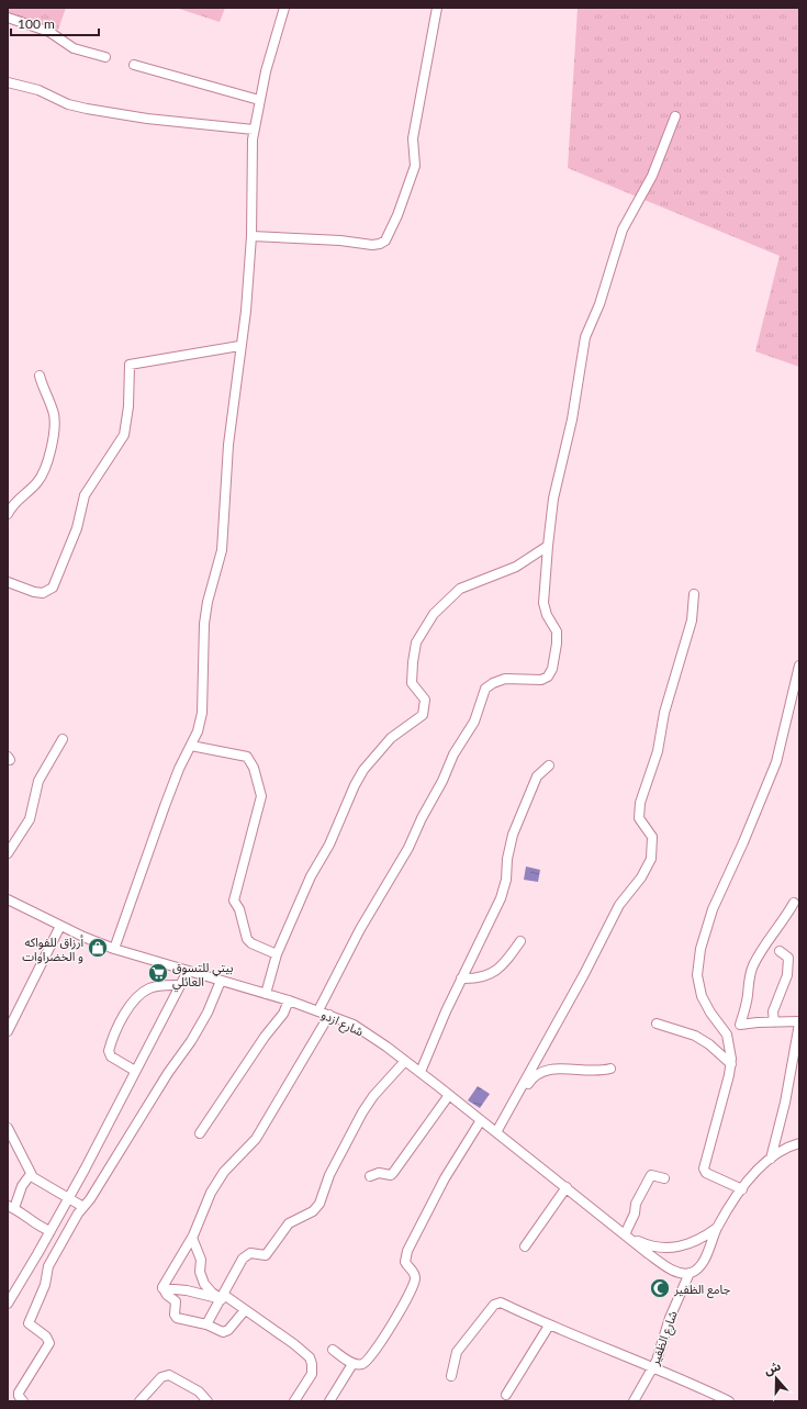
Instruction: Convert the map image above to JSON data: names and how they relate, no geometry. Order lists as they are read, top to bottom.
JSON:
{
  "streets": {
    "street": ["شارع ازدو", "شارع الظفير"]
  },
  "places": {
    "shop": ["أرزاق للفواكه و الخضراوات"],
    "supermarket": ["بيتي للتسوق العائلي"],
    "mosque": ["جامع الظفير"]
  },
  "scale_bar": "100 m",
  "north": "top"
}
